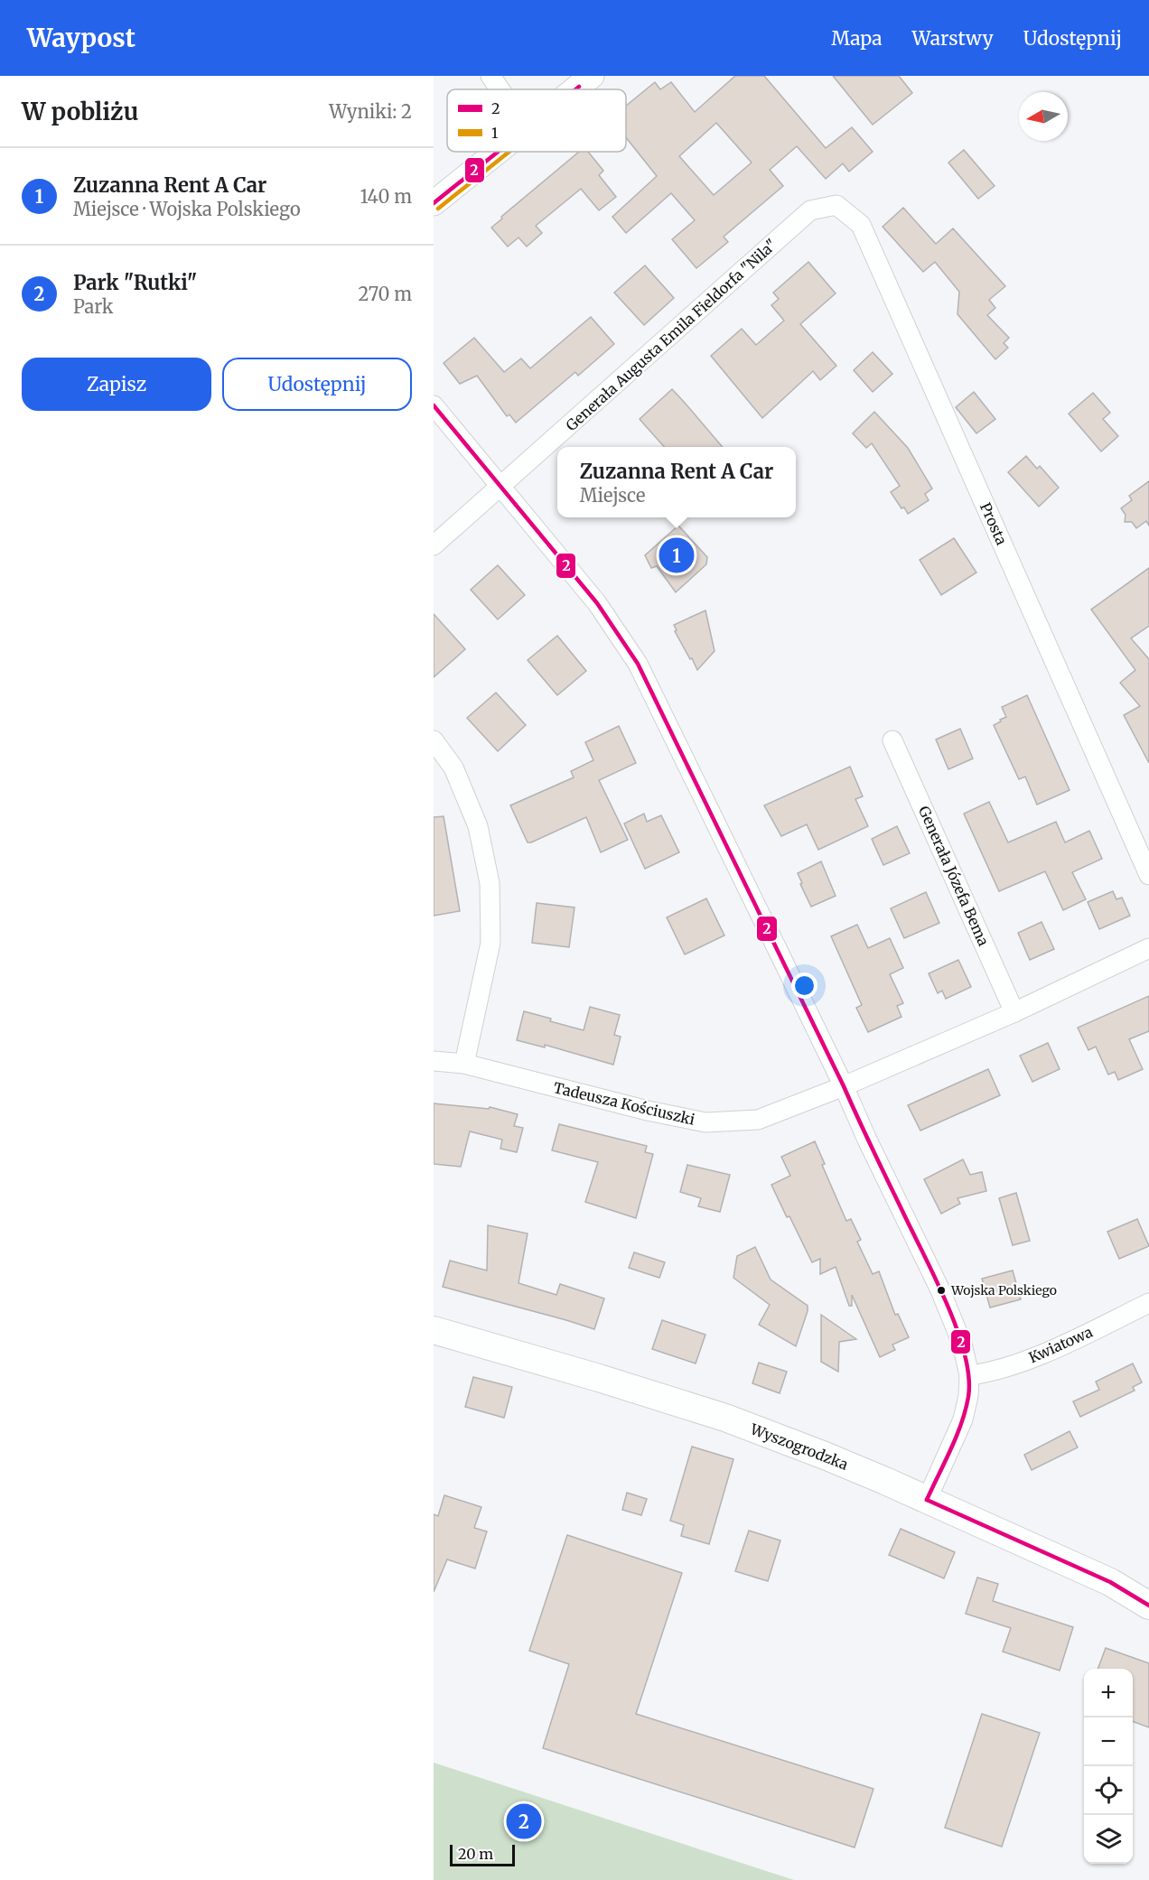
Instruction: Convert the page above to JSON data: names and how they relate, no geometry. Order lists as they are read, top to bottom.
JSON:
{
  "streets": {
    "main road": ["Wyszogrodzka"],
    "street": [
      "Generała Augusta Emila Fieldorfa \"Nila\"",
      "Prosta",
      "Generała Józefa Bema",
      "Tadeusza Kościuszki",
      "Kwiatowa"
    ]
  },
  "crossings": [
    ["Generała Augusta Emila Fieldorfa \"Nila\"", "Prosta"],
    ["Generała Józefa Bema", "Tadeusza Kościuszki"]
  ],
  "places": ["Wojska Polskiego"],
  "lines": ["transit line 2", "transit line 1"],
  "legend": ["2", "1"],
  "scale_bar": "20 m",
  "north": "left",
  "page": {
    "header": "Waypost",
    "nav": ["Mapa", "Warstwy", "Udostępnij"],
    "heading": ["W pobliżu", "Wyniki: 2"],
    "list": [
      {
        "mark": "1",
        "name": "Zuzanna Rent A Car",
        "note": "Miejsce · Wojska Polskiego",
        "value": "140 m"
      },
      {
        "mark": "2",
        "name": "Park \"Rutki\"",
        "note": "Park",
        "value": "270 m"
      }
    ],
    "buttons": ["Zapisz", "Udostępnij"],
    "popup": ["Zuzanna Rent A Car", "Miejsce"],
    "pins": ["1", "2"],
    "map_buttons": ["+", "−"],
    "scale": "20 m"
  }
}
